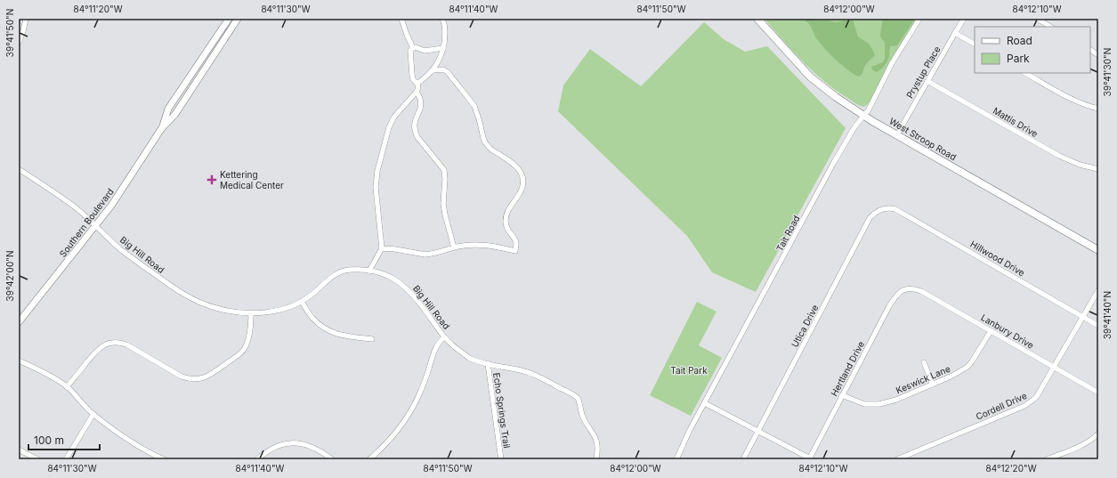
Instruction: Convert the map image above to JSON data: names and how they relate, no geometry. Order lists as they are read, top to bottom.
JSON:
{
  "streets": {
    "main road": ["West Stroop Road"],
    "street": [
      "Prystup Place",
      "Mattis Drive",
      "Southern Boulevard",
      "Tait Road",
      "Big Hill Road",
      "Hillwood Drive",
      "Utica Drive",
      "Lanbury Drive",
      "Hertland Drive",
      "Keswick Lane",
      "Cordell Drive",
      "Echo Springs Trail"
    ]
  },
  "crossings": [
    ["Prystup Place", "Mattis Drive"],
    ["Prystup Place", "West Stroop Road"],
    ["West Stroop Road", "Tait Road"],
    ["Southern Boulevard", "Big Hill Road"],
    ["Big Hill Road", "Echo Springs Trail"],
    ["Hillwood Drive", "Utica Drive"],
    ["Hillwood Drive", "Cordell Drive"],
    ["Lanbury Drive", "Hertland Drive"],
    ["Lanbury Drive", "Keswick Lane"],
    ["Lanbury Drive", "Cordell Drive"],
    ["Hertland Drive", "Keswick Lane"]
  ],
  "parks": ["Tait Park"],
  "places": {
    "health": ["Kettering Medical Center"]
  },
  "legend": ["Road", "Park"],
  "scale_bar": "100 m",
  "coordinates": [
    "84°11'20\"W",
    "84°11'30\"W",
    "84°11'40\"W",
    "84°11'50\"W",
    "84°12'00\"W",
    "84°12'10\"W",
    "39°41'50\"N",
    "39°41'30\"N",
    "39°42'00\"N",
    "39°41'40\"N",
    "84°12'20\"W"
  ]
}
